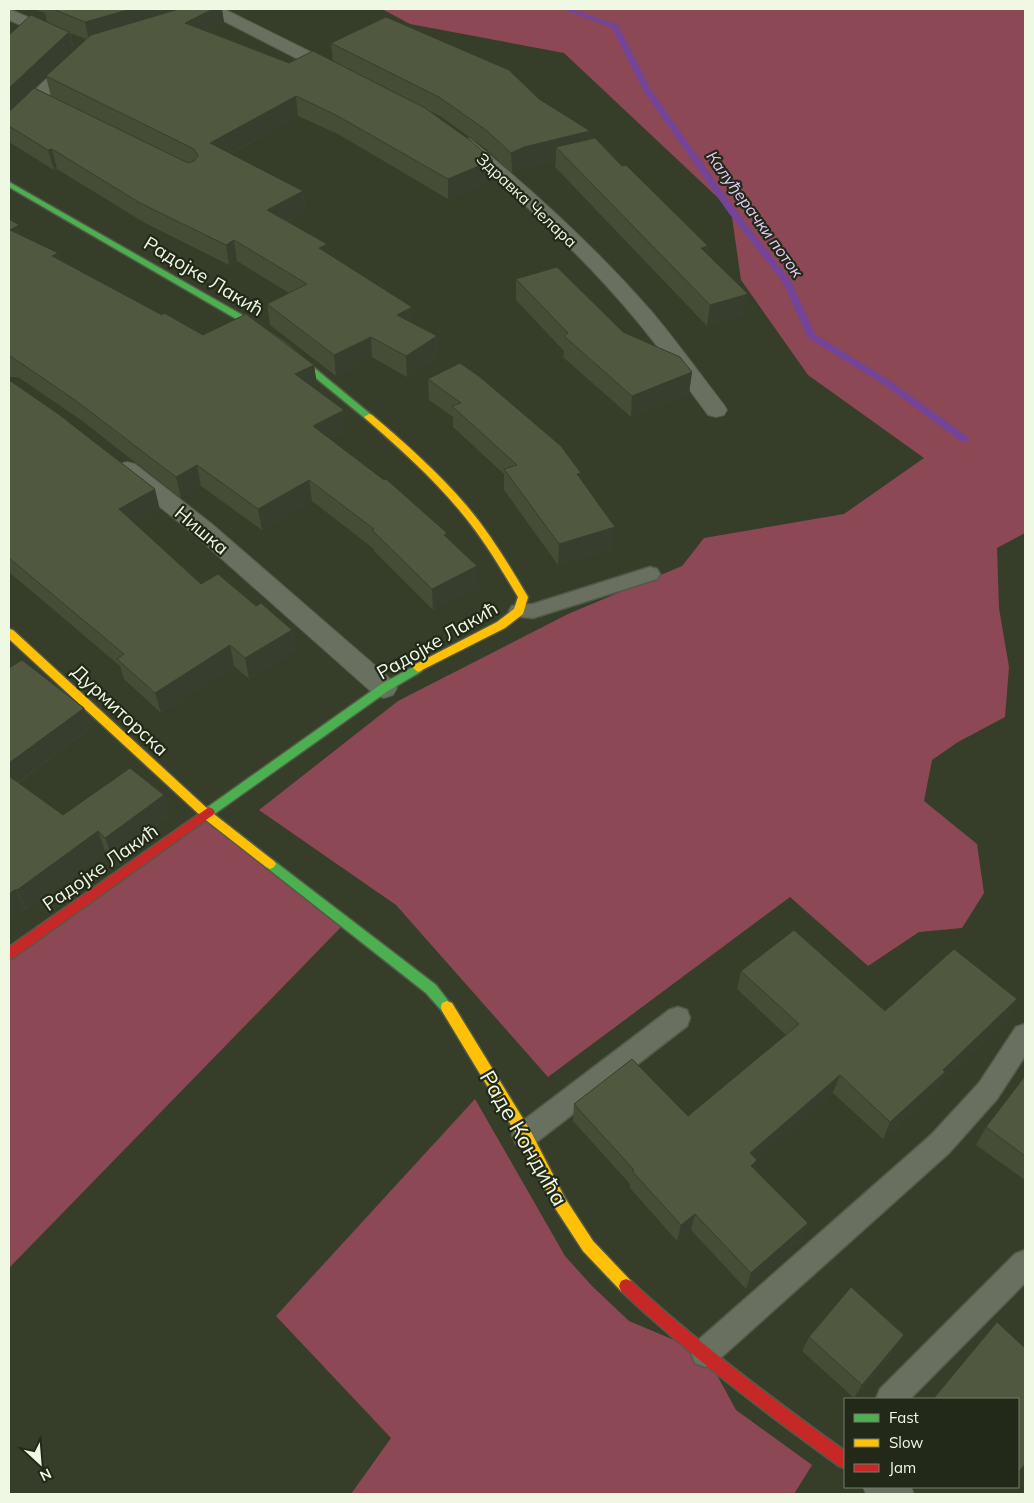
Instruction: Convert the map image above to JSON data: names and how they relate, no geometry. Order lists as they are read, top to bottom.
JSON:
{
  "streets": {
    "street": [
      "Здравка Челара",
      "Радојке Лакић",
      "Нишка",
      "Дурмиторска",
      "Раде Кондића"
    ]
  },
  "crossings": [
    ["Радојке Лакић", "Нишка"],
    ["Радојке Лакић", "Дурмиторска"],
    ["Радојке Лакић", "Раде Кондића"],
    ["Дурмиторска", "Раде Кондића"]
  ],
  "water": ["Калуђерачки поток"],
  "legend": ["Fast", "Slow", "Jam"],
  "north": "bottom right"
}
